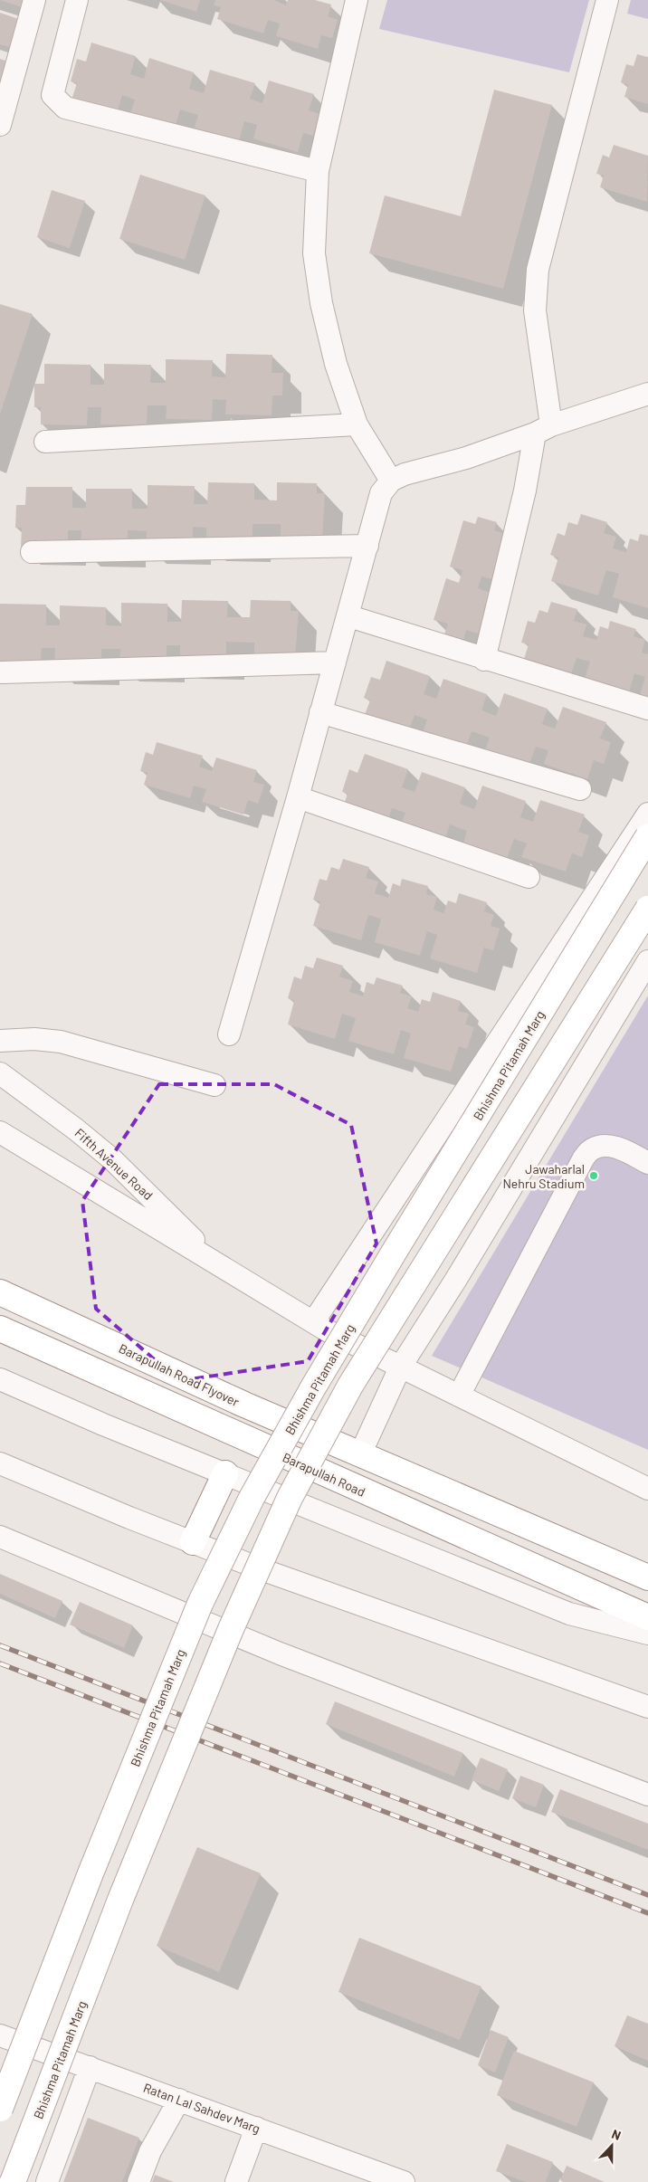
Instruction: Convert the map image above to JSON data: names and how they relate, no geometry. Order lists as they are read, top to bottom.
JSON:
{
  "streets": {
    "main road": ["Bhishma Pitamah Marg", "Barapullah Road Flyover", "Barapullah Road"],
    "street": ["Fifth Avenue Road", "Ratan Lal Sahdev Marg"]
  },
  "places": ["Jawaharlal Nehru Stadium"],
  "north": "top"
}
